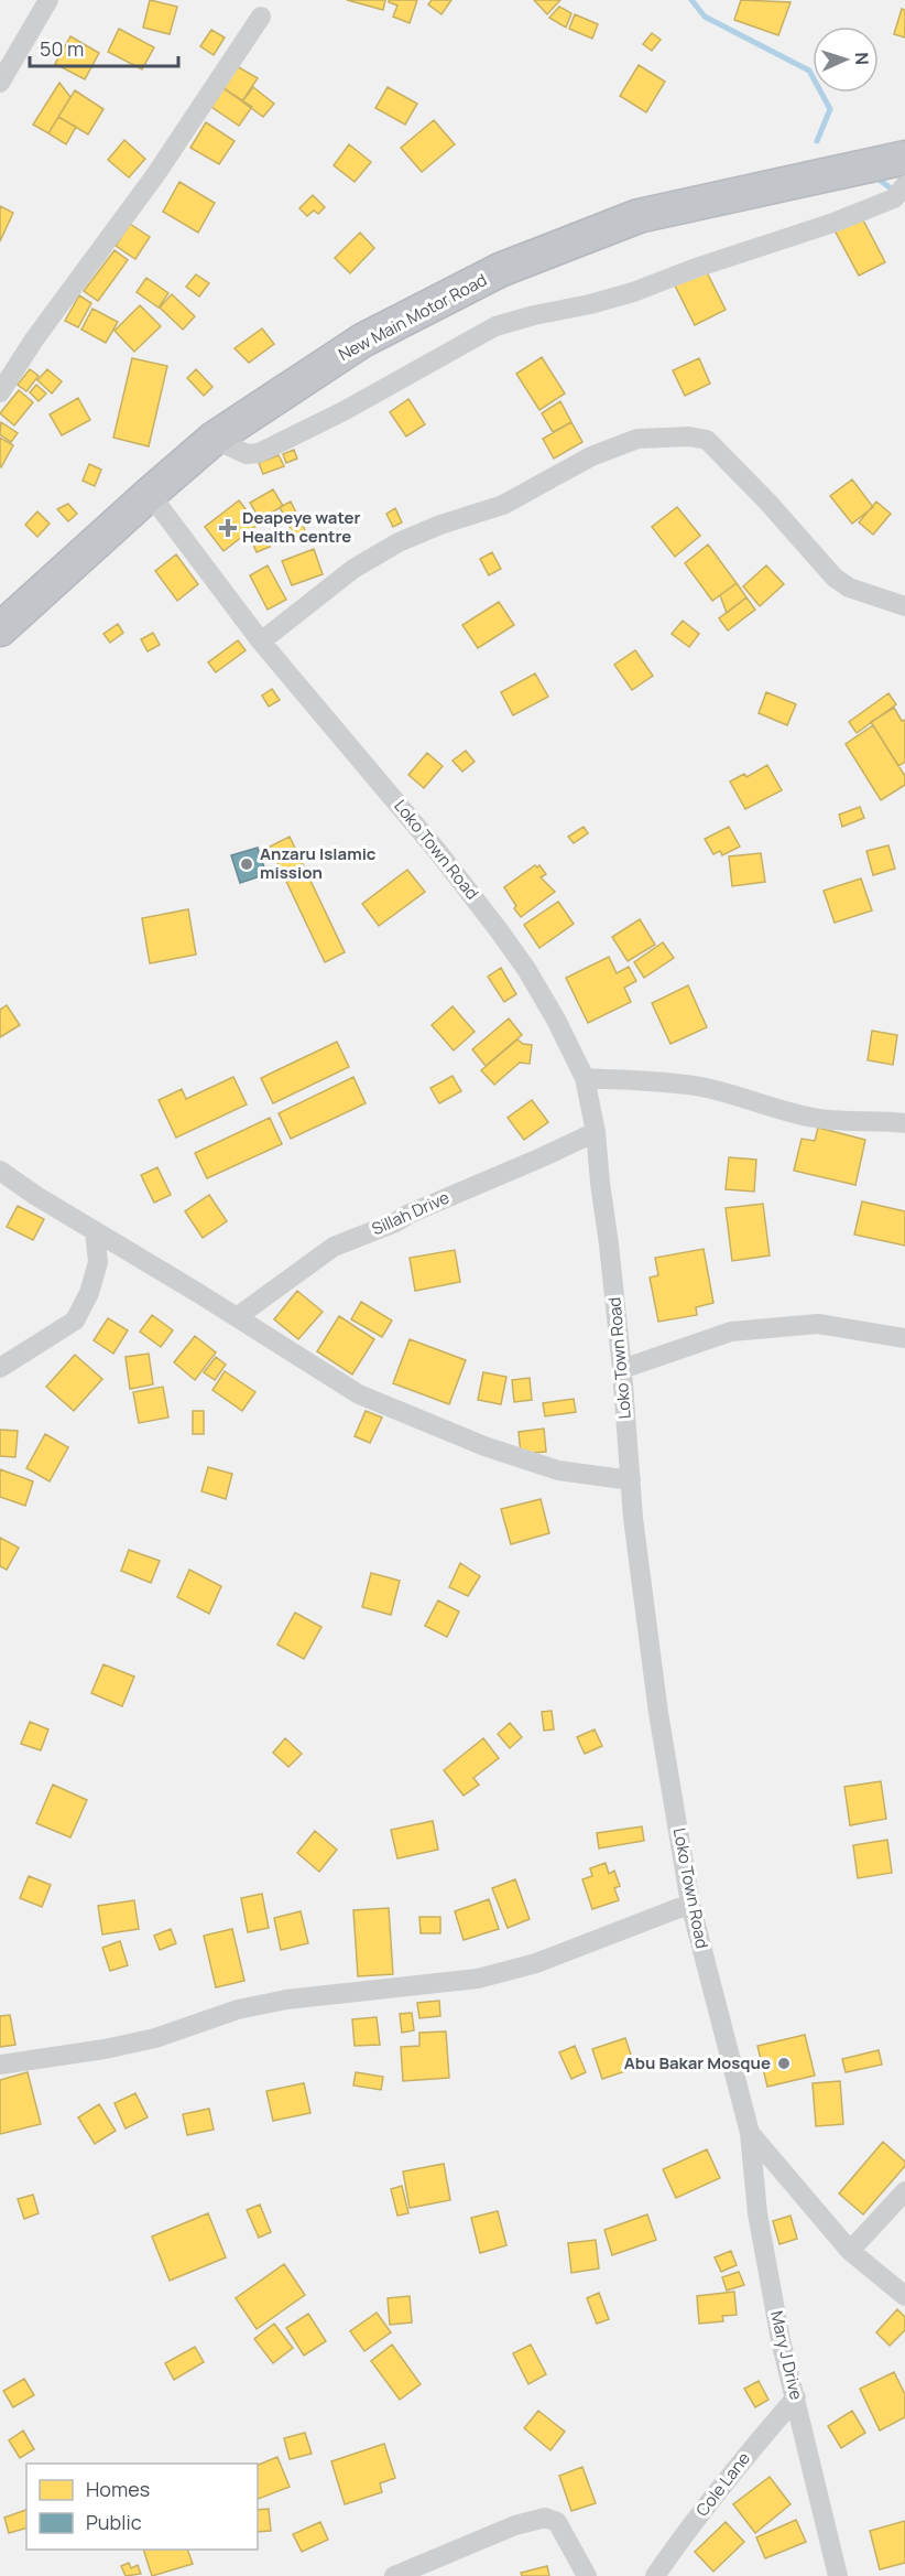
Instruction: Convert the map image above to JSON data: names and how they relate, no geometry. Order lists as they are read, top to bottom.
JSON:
{
  "streets": {
    "highway": ["New Main Motor Road"],
    "street": [
      "Loko Town Road",
      "Sillah Drive",
      "Mary J Drive",
      "Cole Lane"
    ]
  },
  "crossings": [
    ["New Main Motor Road", "Loko Town Road"],
    ["Loko Town Road", "Sillah Drive"],
    ["Loko Town Road", "Mary J Drive"],
    ["Mary J Drive", "Cole Lane"]
  ],
  "places": {
    "health": ["Deapeye water Health centre"],
    "other": ["Anzaru Islamic mission", "Abu Bakar Mosque"]
  },
  "legend": ["Homes", "Public"],
  "scale_bar": "50 m",
  "north": "right"
}
